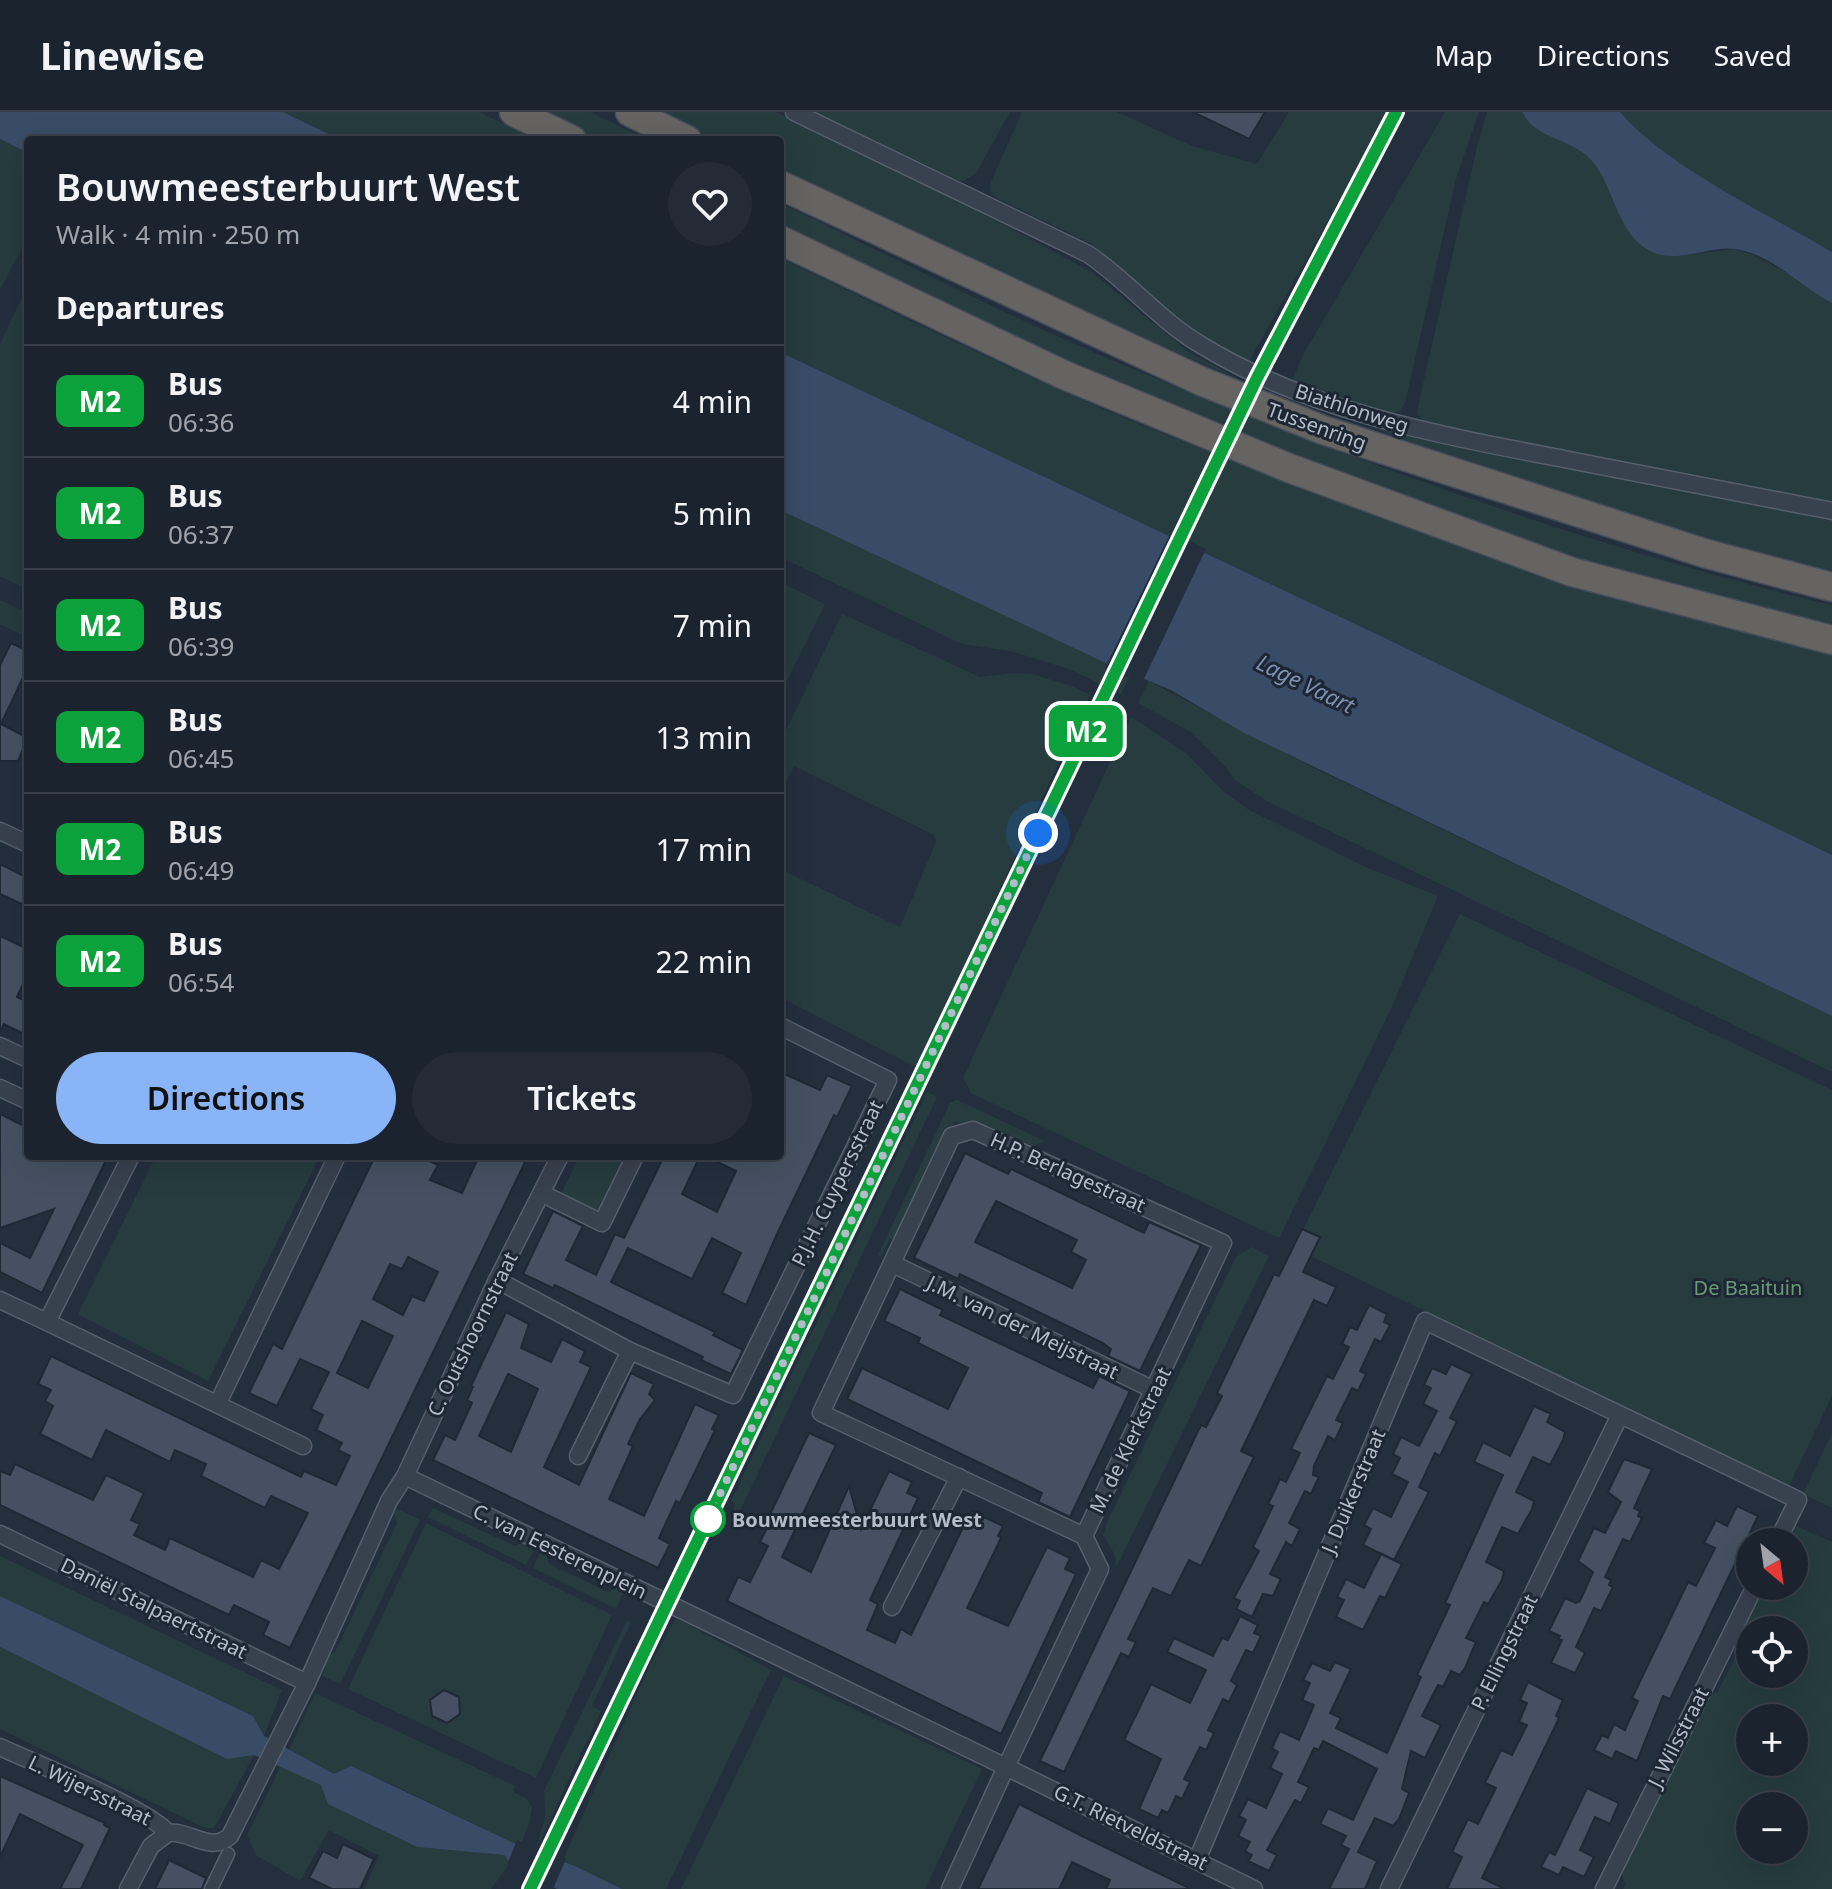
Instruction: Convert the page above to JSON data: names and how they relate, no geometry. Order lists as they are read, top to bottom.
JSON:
{
  "streets": {
    "highway": ["Tussenring"],
    "street": [
      "Biathlonweg",
      "H.P. Berlagestraat",
      "P.J.H. Cuypersstraat",
      "J.M. van der Meijstraat",
      "C. Outshoornstraat",
      "M. de Klerkstraat",
      "J. Duikerstraat",
      "C. van Eesterenplein",
      "Daniël Stalpaertstraat",
      "P. Ellingstraat",
      "J. Wilsstraat",
      "L. Wijersstraat",
      "G.T. Rietveldstraat"
    ]
  },
  "crossings": [
    ["H.P. Berlagestraat", "J.M. van der Meijstraat"],
    ["H.P. Berlagestraat", "M. de Klerkstraat"],
    ["J.M. van der Meijstraat", "M. de Klerkstraat"],
    ["C. Outshoornstraat", "C. van Eesterenplein"],
    ["M. de Klerkstraat", "C. van Eesterenplein"],
    ["M. de Klerkstraat", "G.T. Rietveldstraat"],
    ["J. Duikerstraat", "P. Ellingstraat"],
    ["J. Duikerstraat", "G.T. Rietveldstraat"],
    ["C. van Eesterenplein", "G.T. Rietveldstraat"]
  ],
  "water": ["Lage Vaart"],
  "parks": ["De Baaituin"],
  "places": ["Bouwmeesterbuurt West"],
  "lines": ["bus line M2"],
  "north": "bottom right",
  "page": {
    "header": "Linewise",
    "nav": ["Map", "Directions", "Saved"],
    "on_map": "M2",
    "heading": [
      ["Bouwmeesterbuurt West", "Walk · 4 min · 250 m"],
      "Departures"
    ],
    "list": [
      {
        "mark": "M2",
        "name": "Bus",
        "note": "06:36",
        "value": "4 min"
      },
      {
        "mark": "M2",
        "name": "Bus",
        "note": "06:37",
        "value": "5 min"
      },
      {
        "mark": "M2",
        "name": "Bus",
        "note": "06:39",
        "value": "7 min"
      },
      {
        "mark": "M2",
        "name": "Bus",
        "note": "06:45",
        "value": "13 min"
      },
      {
        "mark": "M2",
        "name": "Bus",
        "note": "06:49",
        "value": "17 min"
      },
      {
        "mark": "M2",
        "name": "Bus",
        "note": "06:54",
        "value": "22 min"
      }
    ],
    "buttons": ["Directions", "Tickets"],
    "map_buttons": ["+", "−"]
  }
}
